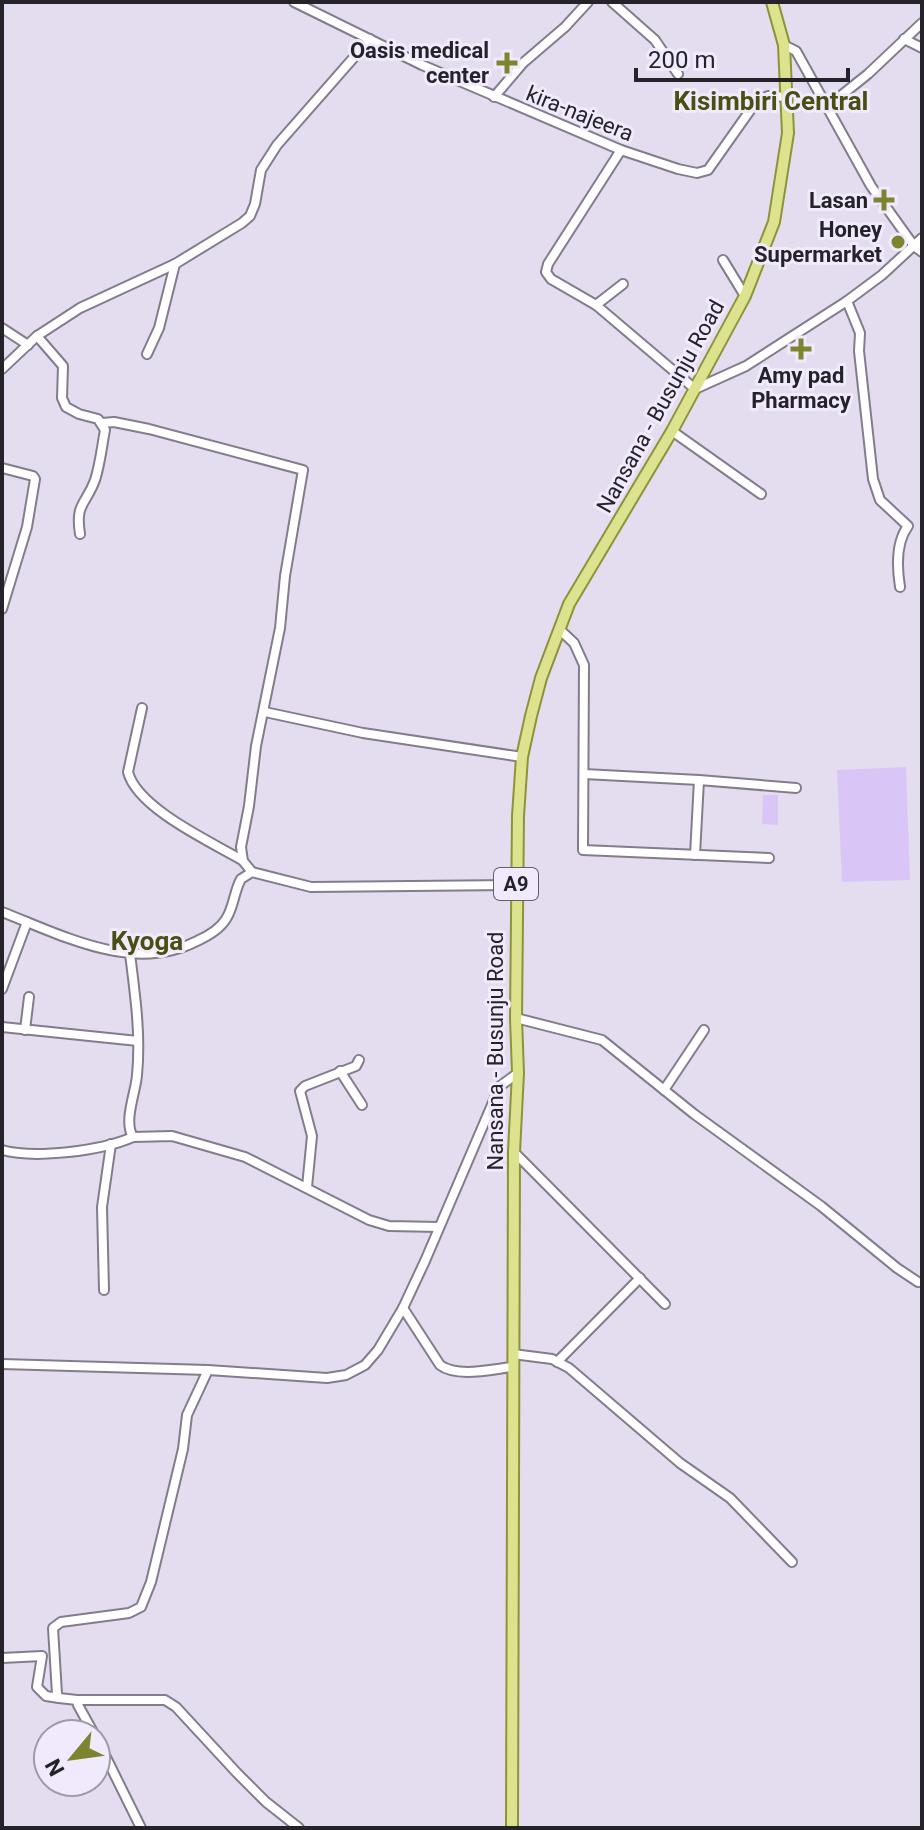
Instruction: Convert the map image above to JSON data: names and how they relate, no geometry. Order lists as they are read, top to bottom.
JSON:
{
  "streets": {
    "main road": ["Nansana - Busunju Road", "A9"],
    "street": ["kira-najeera"]
  },
  "crossings": [
    ["kira-najeera", "Nansana - Busunju Road"]
  ],
  "districts": ["Kisimbiri Central", "Kyoga"],
  "places": {
    "health": ["Oasis medical center", "Lasan", "Amy pad Pharmacy"],
    "other": ["Honey Supermarket"]
  },
  "scale_bar": "200 m",
  "north": "bottom left"
}
